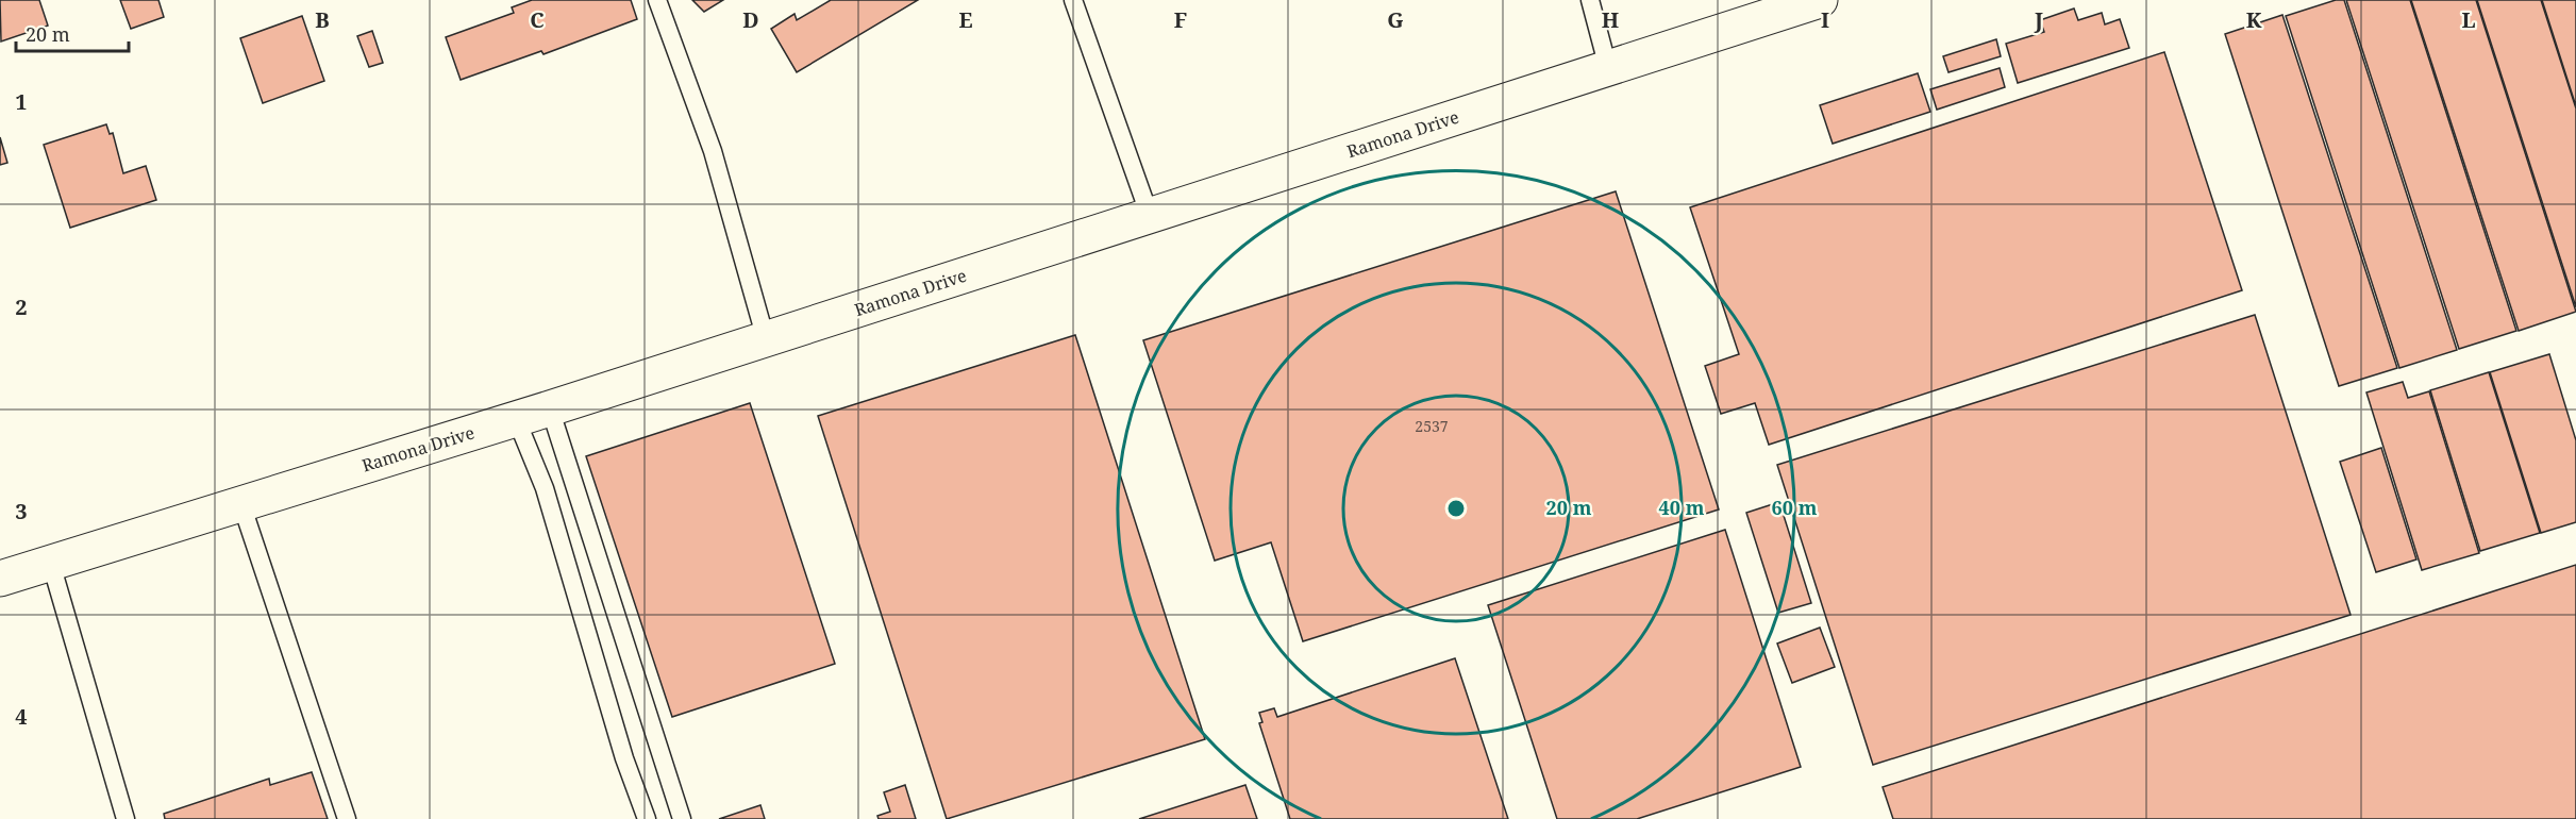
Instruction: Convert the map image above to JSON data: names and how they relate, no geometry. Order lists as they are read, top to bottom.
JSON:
{
  "streets": {
    "street": ["Ramona Drive"]
  },
  "house_numbers": ["2537"],
  "scale_bar": "20 m",
  "grid": {
    "columns": [
      "B",
      "C",
      "D",
      "E",
      "F",
      "G",
      "H",
      "I",
      "J",
      "K",
      "L"
    ],
    "rows": [
      "1",
      "2",
      "3",
      "4"
    ]
  },
  "rings": ["20 m", "40 m", "60 m"]
}
